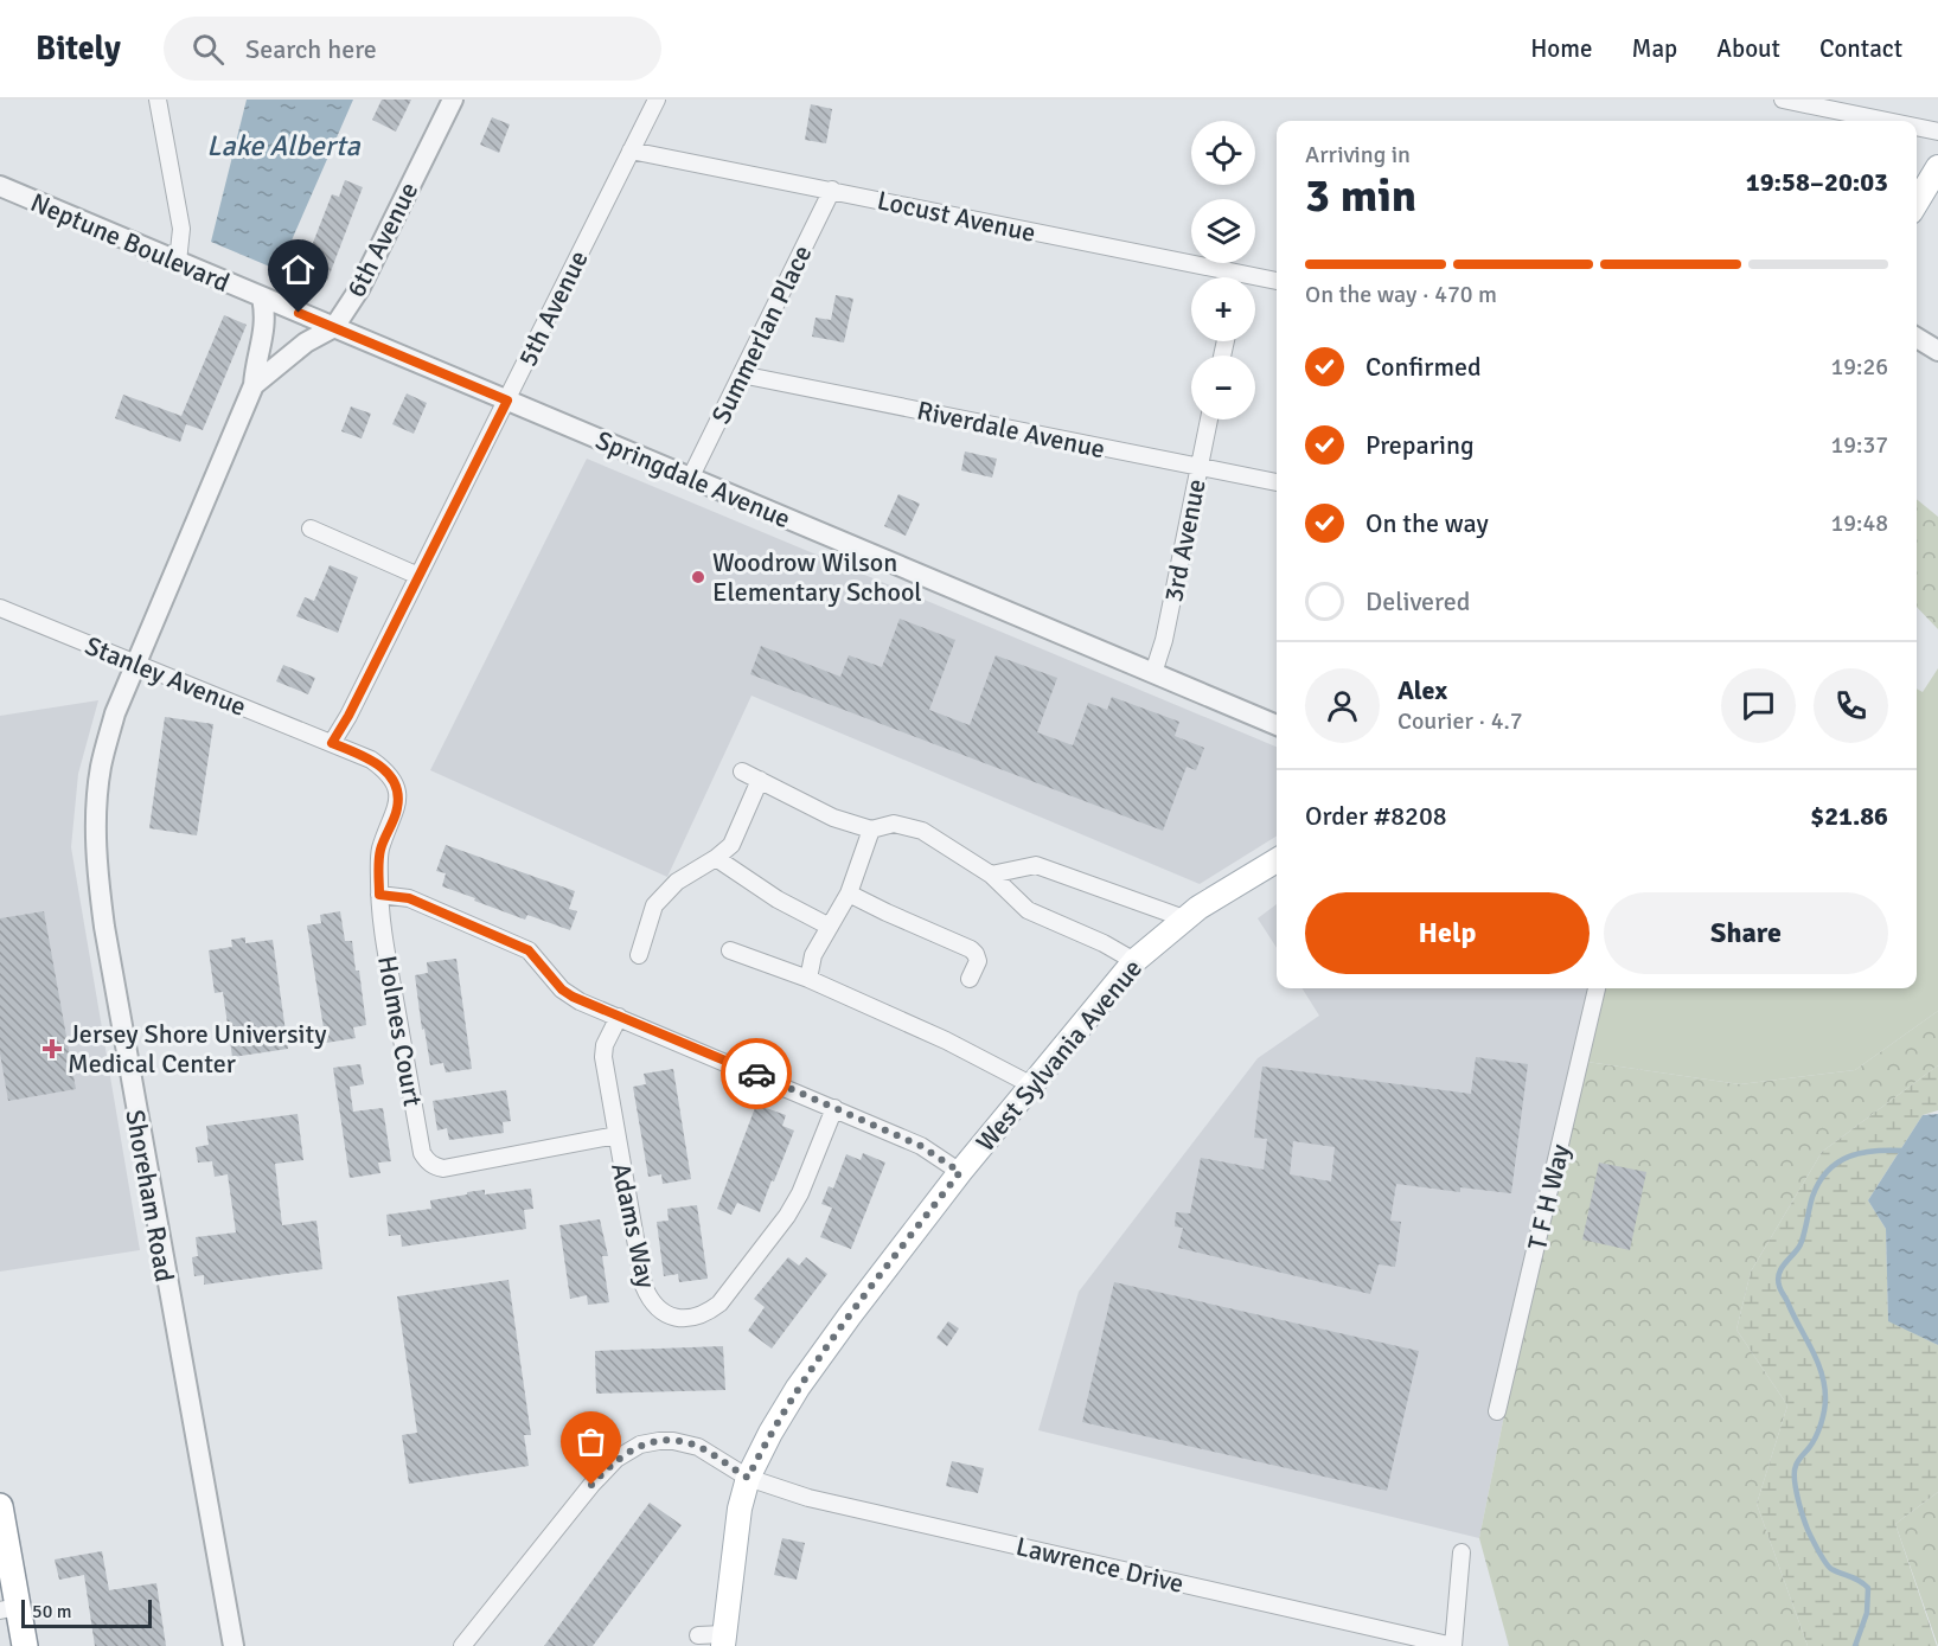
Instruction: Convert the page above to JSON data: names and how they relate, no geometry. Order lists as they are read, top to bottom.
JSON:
{
  "streets": {
    "main road": ["West Sylvania Avenue"],
    "street": [
      "Locust Avenue",
      "6th Avenue",
      "Neptune Boulevard",
      "5th Avenue",
      "Summerlan Place",
      "Riverdale Avenue",
      "Springdale Avenue",
      "3rd Avenue",
      "Stanley Avenue",
      "Holmes Court",
      "Shoreham Road",
      "T F H Way",
      "Adams Way",
      "Lawrence Drive"
    ]
  },
  "crossings": [
    ["Locust Avenue", "5th Avenue"],
    ["Locust Avenue", "Summerlan Place"],
    ["6th Avenue", "Neptune Boulevard"],
    ["6th Avenue", "Springdale Avenue"],
    ["6th Avenue", "Stanley Avenue"],
    ["6th Avenue", "Shoreham Road"],
    ["Neptune Boulevard", "Springdale Avenue"],
    ["5th Avenue", "Springdale Avenue"],
    ["5th Avenue", "Stanley Avenue"],
    ["5th Avenue", "Holmes Court"],
    ["Summerlan Place", "Riverdale Avenue"],
    ["Summerlan Place", "Springdale Avenue"],
    ["Riverdale Avenue", "3rd Avenue"],
    ["Springdale Avenue", "3rd Avenue"],
    ["Stanley Avenue", "Holmes Court"],
    ["Stanley Avenue", "Shoreham Road"],
    ["Holmes Court", "Adams Way"],
    ["West Sylvania Avenue", "Lawrence Drive"]
  ],
  "water": ["Lake Alberta"],
  "places": {
    "other": ["Woodrow Wilson Elementary School"],
    "health": ["Jersey Shore University Medical Center"]
  },
  "scale_bar": "50 m",
  "page": {
    "header": "Bitely",
    "search": "Search here",
    "nav": [
      "Home",
      "Map",
      "About",
      "Contact"
    ],
    "map_buttons": ["+", "−"],
    "heading": ["3 min", "Arriving in", "19:58–20:03"],
    "panel": [
      "Alex",
      "Courier · 4.7",
      "Order #8208",
      "$21.86"
    ],
    "bar": "On the way · 470 m",
    "list": [
      ["Confirmed", "19:26"],
      ["Preparing", "19:37"],
      ["On the way", "19:48"],
      "Delivered"
    ],
    "buttons": ["Help", "Share"],
    "scale": "50 m"
  }
}
